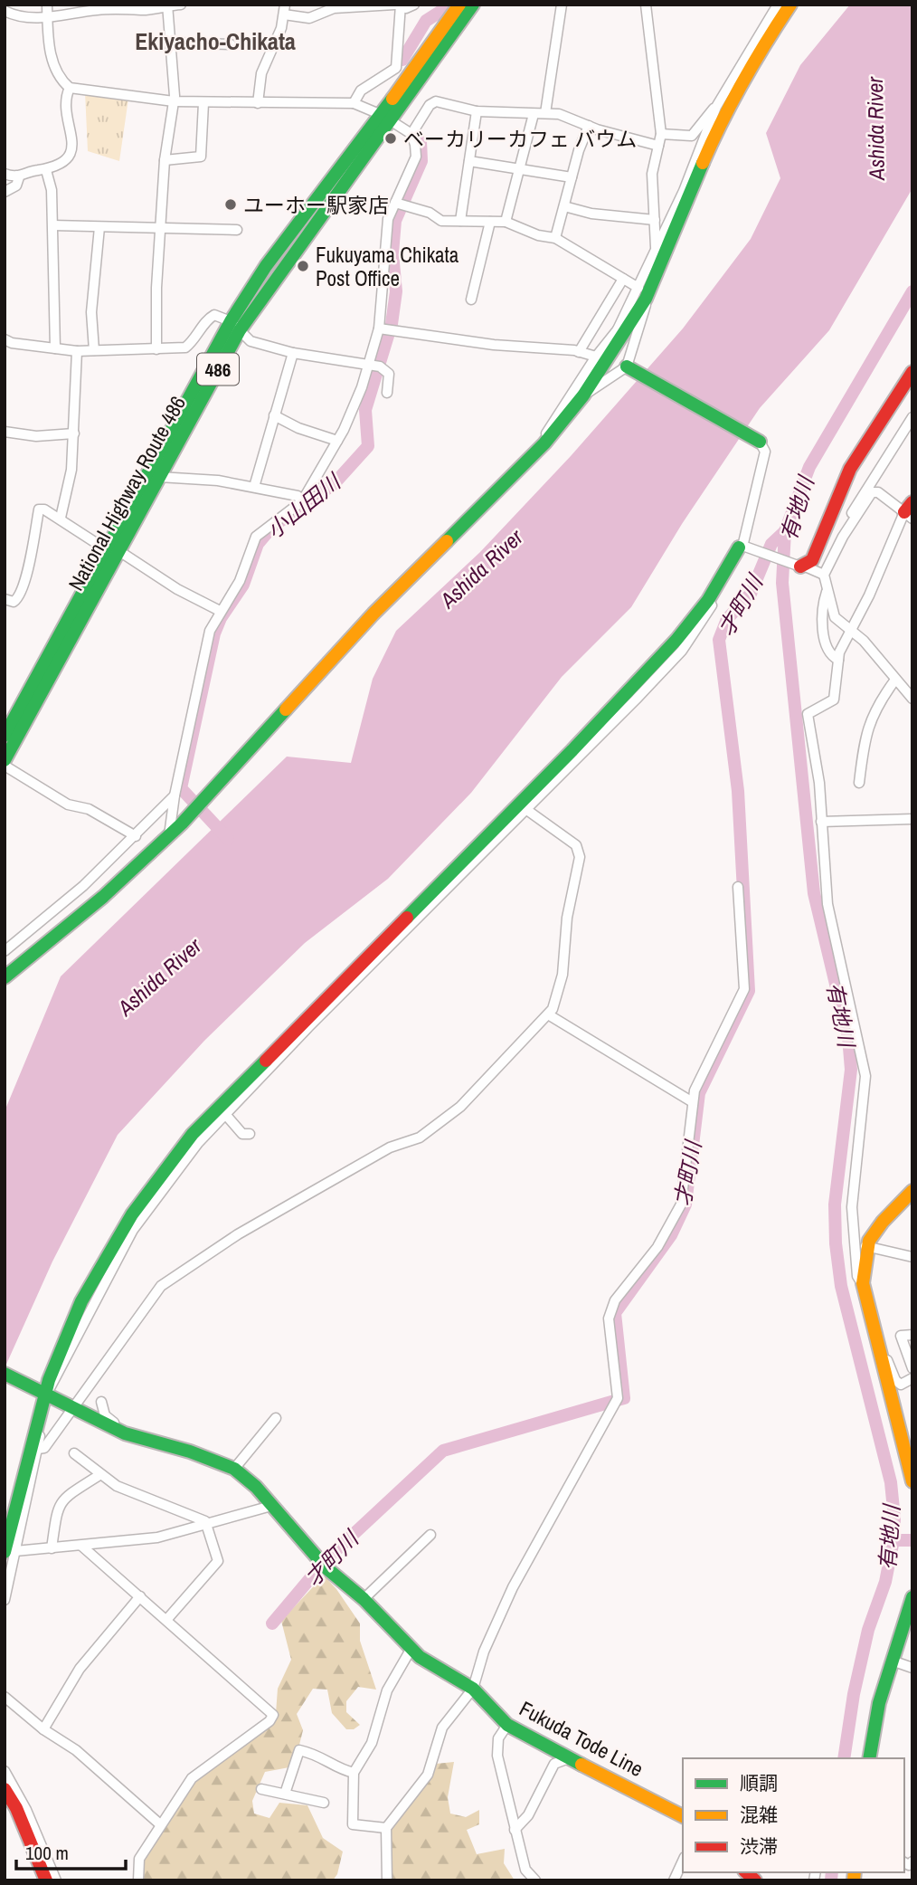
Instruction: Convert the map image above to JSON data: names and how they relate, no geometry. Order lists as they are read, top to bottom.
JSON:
{
  "streets": {
    "main road": ["486", "National Highway Route 486", "Fukuda Tode Line"]
  },
  "districts": ["Ekiyacho-Chikata"],
  "water": [
    "Ashida River",
    "小山田川",
    "有地川",
    "才町川"
  ],
  "places": ["ベーカリーカフェ バウム", "ユーホー駅家店", "Fukuyama Chikata Post Office"],
  "legend": ["順調", "混雑", "渋滞"],
  "scale_bar": "100 m"
}
